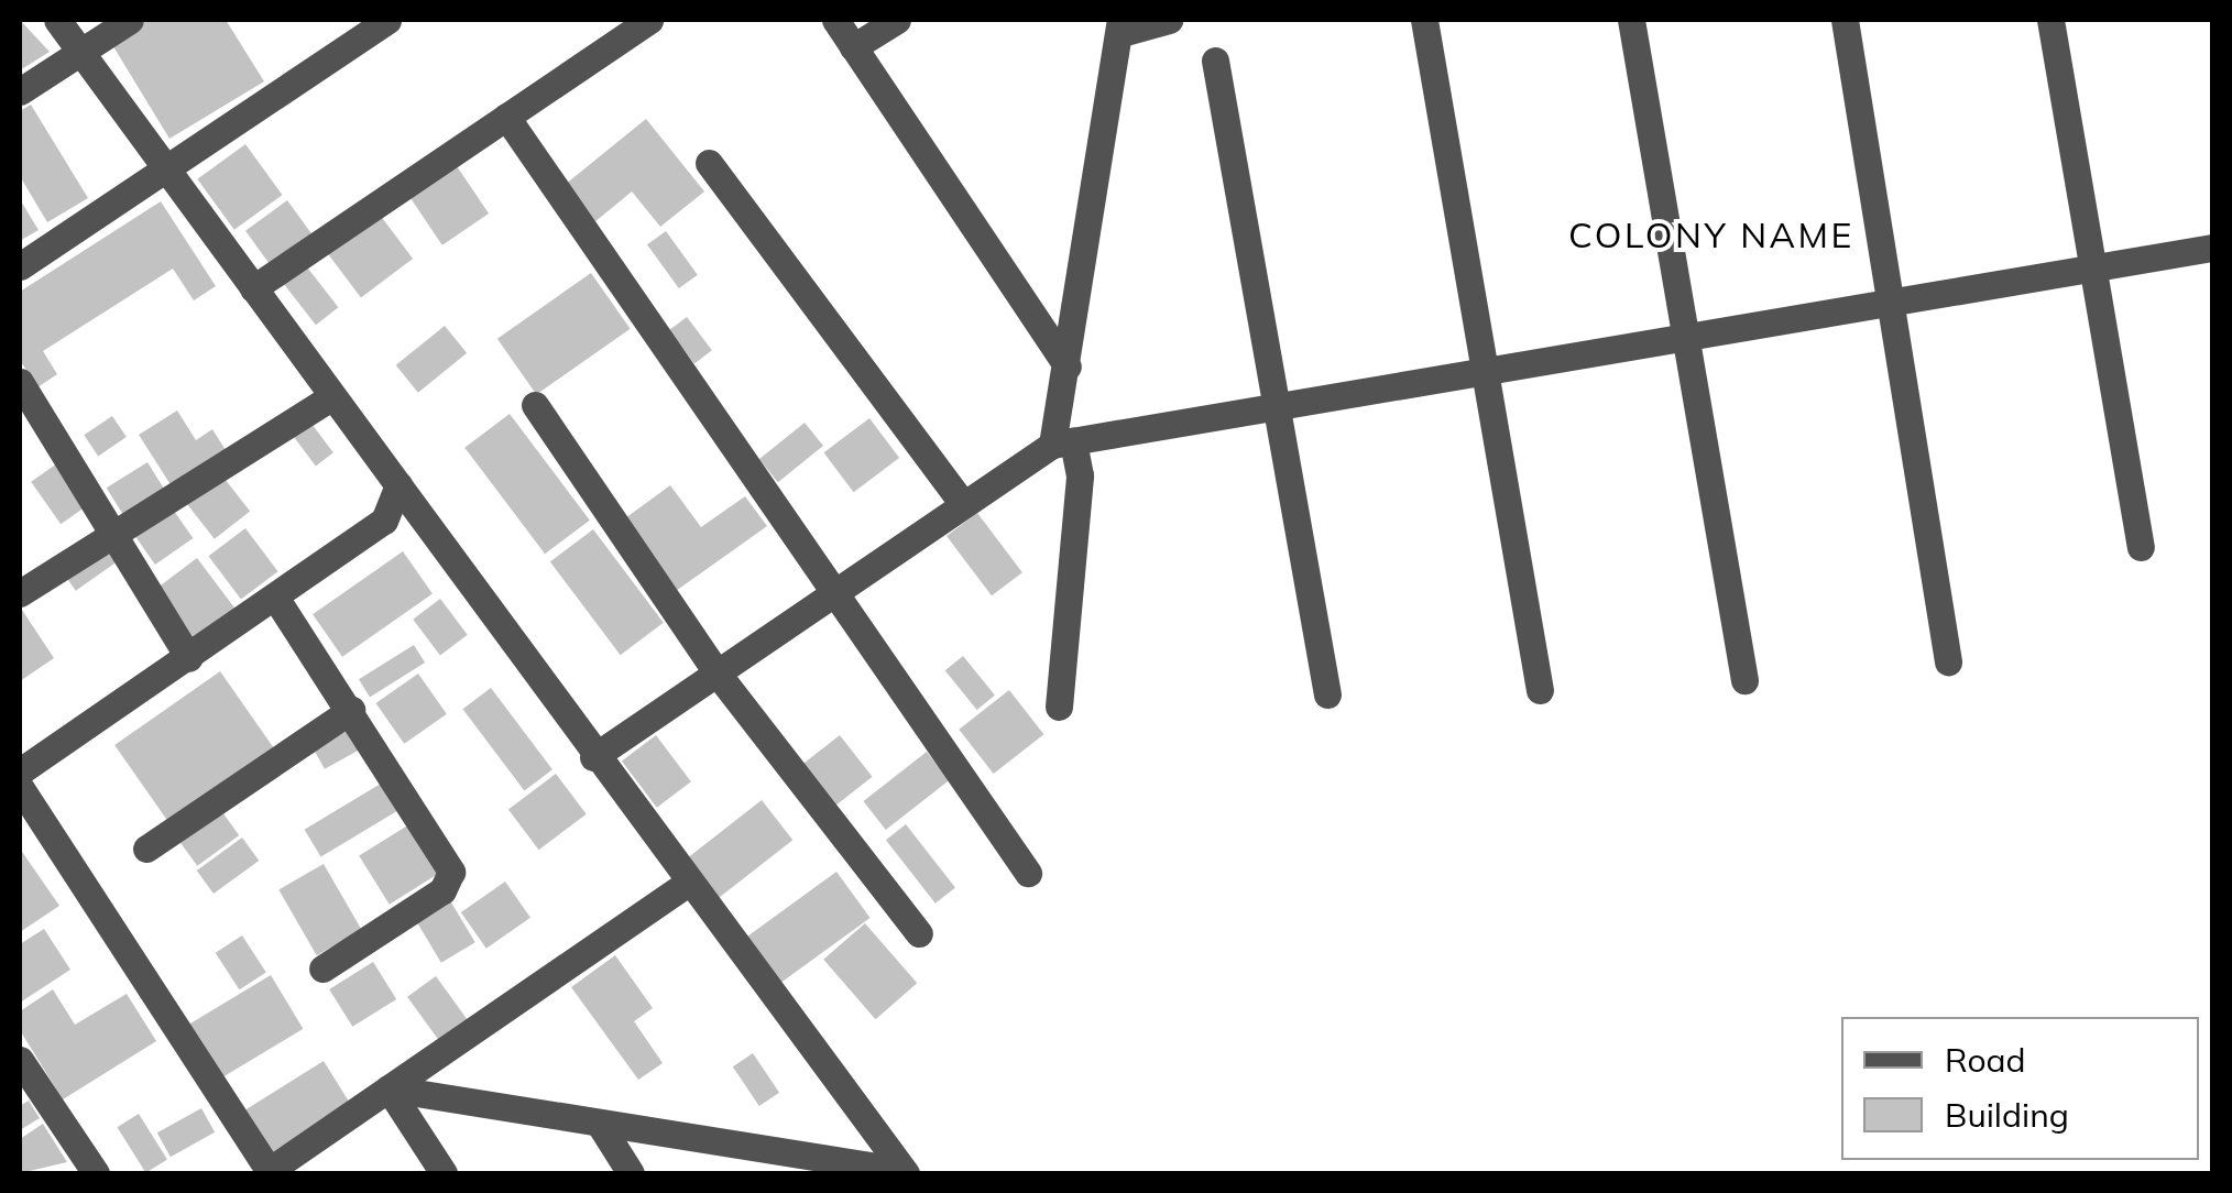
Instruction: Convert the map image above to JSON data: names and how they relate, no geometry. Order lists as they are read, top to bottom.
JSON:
{
  "districts": ["COLONY NAME"],
  "legend": ["Road", "Building"]
}
